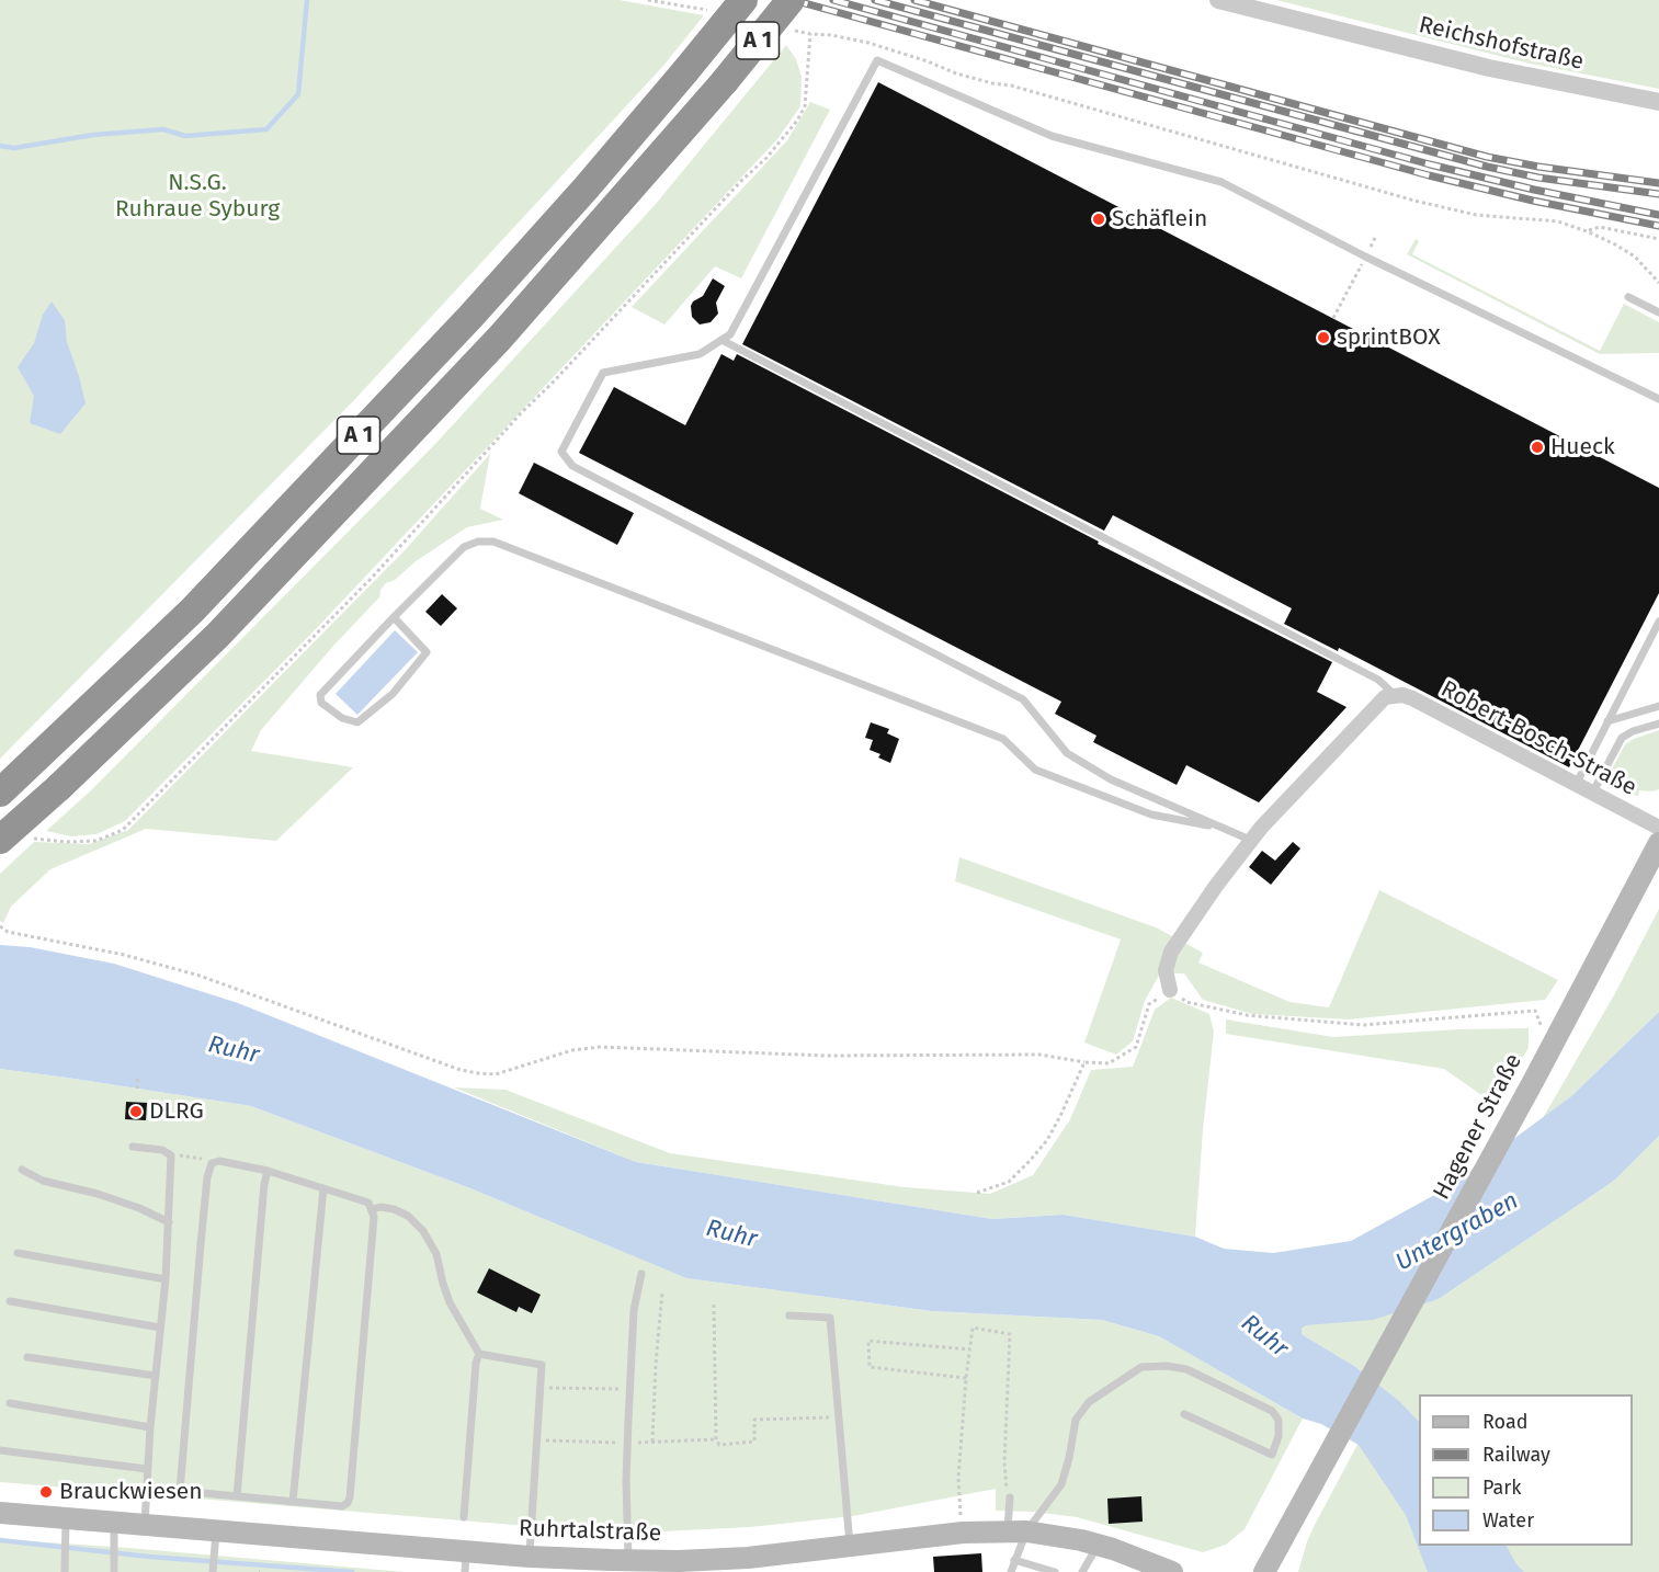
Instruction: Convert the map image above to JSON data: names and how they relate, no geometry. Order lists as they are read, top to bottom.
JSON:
{
  "streets": {
    "highway": ["A 1"],
    "main road": ["Hagener Straße", "Ruhrtalstraße"],
    "street": ["Reichshofstraße", "Robert-Bosch-Straße"]
  },
  "water": ["Ruhr", "Untergraben"],
  "parks": ["N.S.G. Ruhraue Syburg"],
  "places": [
    "Schäflein",
    "sprintBOX",
    "Hueck",
    "DLRG",
    "Brauckwiesen"
  ],
  "legend": [
    "Road",
    "Railway",
    "Park",
    "Water"
  ]
}
